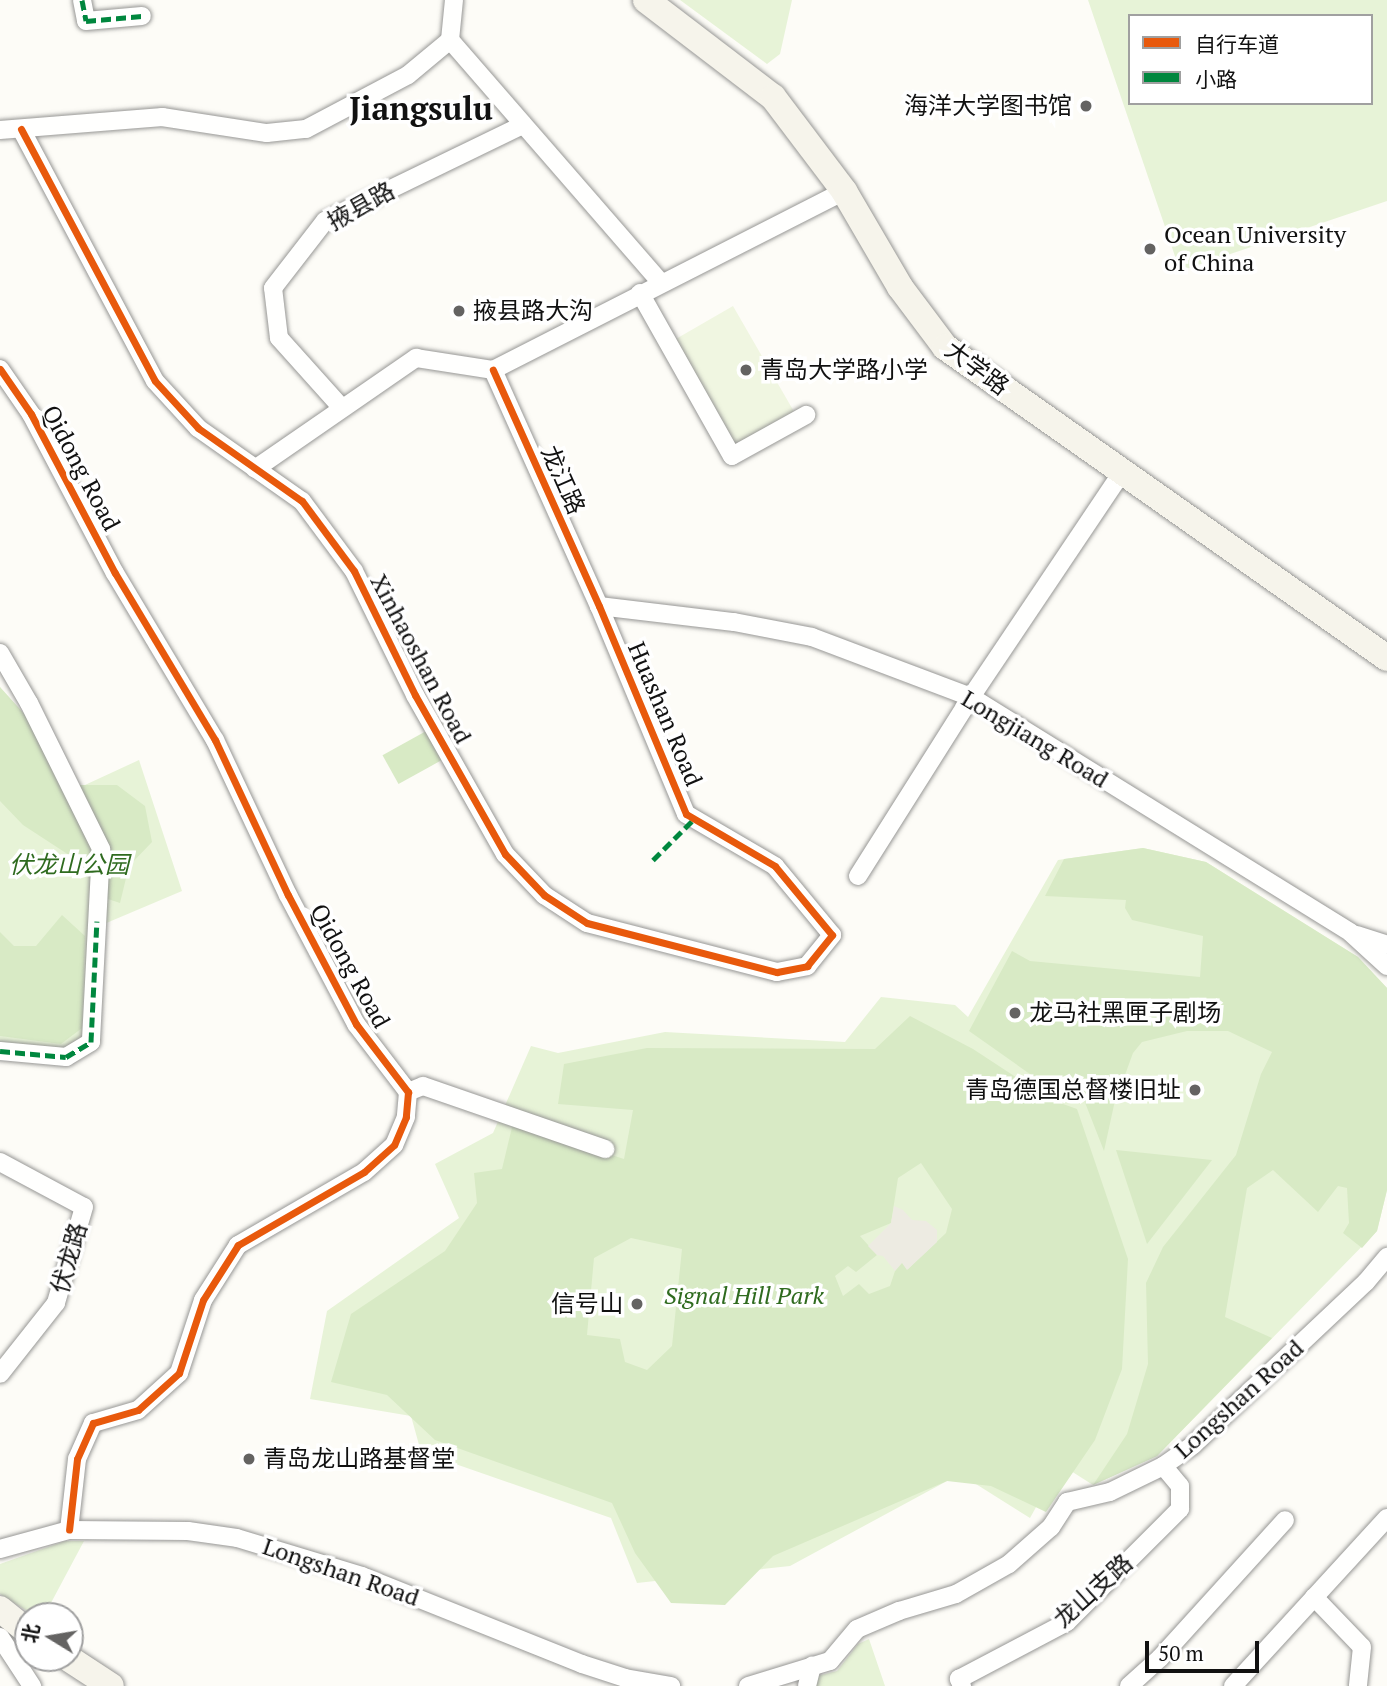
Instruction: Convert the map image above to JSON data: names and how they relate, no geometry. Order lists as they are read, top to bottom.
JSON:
{
  "streets": {
    "main road": ["大学路"],
    "street": [
      "掖县路",
      "Qidong Road",
      "龙江路",
      "Xinhaoshan Road",
      "Longjiang Road",
      "伏龙路",
      "Longshan Road",
      "龙山支路"
    ],
    "cycle path": ["Huashan Road"]
  },
  "crossings": [
    ["龙江路", "Xinhaoshan Road"],
    ["龙江路", "Longjiang Road"],
    ["Longshan Road", "龙山支路"]
  ],
  "districts": ["Jiangsulu"],
  "parks": ["伏龙山公园", "Signal Hill Park"],
  "places": [
    "海洋大学图书馆",
    "Ocean University of China",
    "掖县路大沟",
    "青岛大学路小学",
    "龙马社黑匣子剧场",
    "青岛德国总督楼旧址",
    "信号山",
    "青岛龙山路基督堂"
  ],
  "legend": ["自行车道", "小路"],
  "scale_bar": "50 m",
  "north": "left"
}
